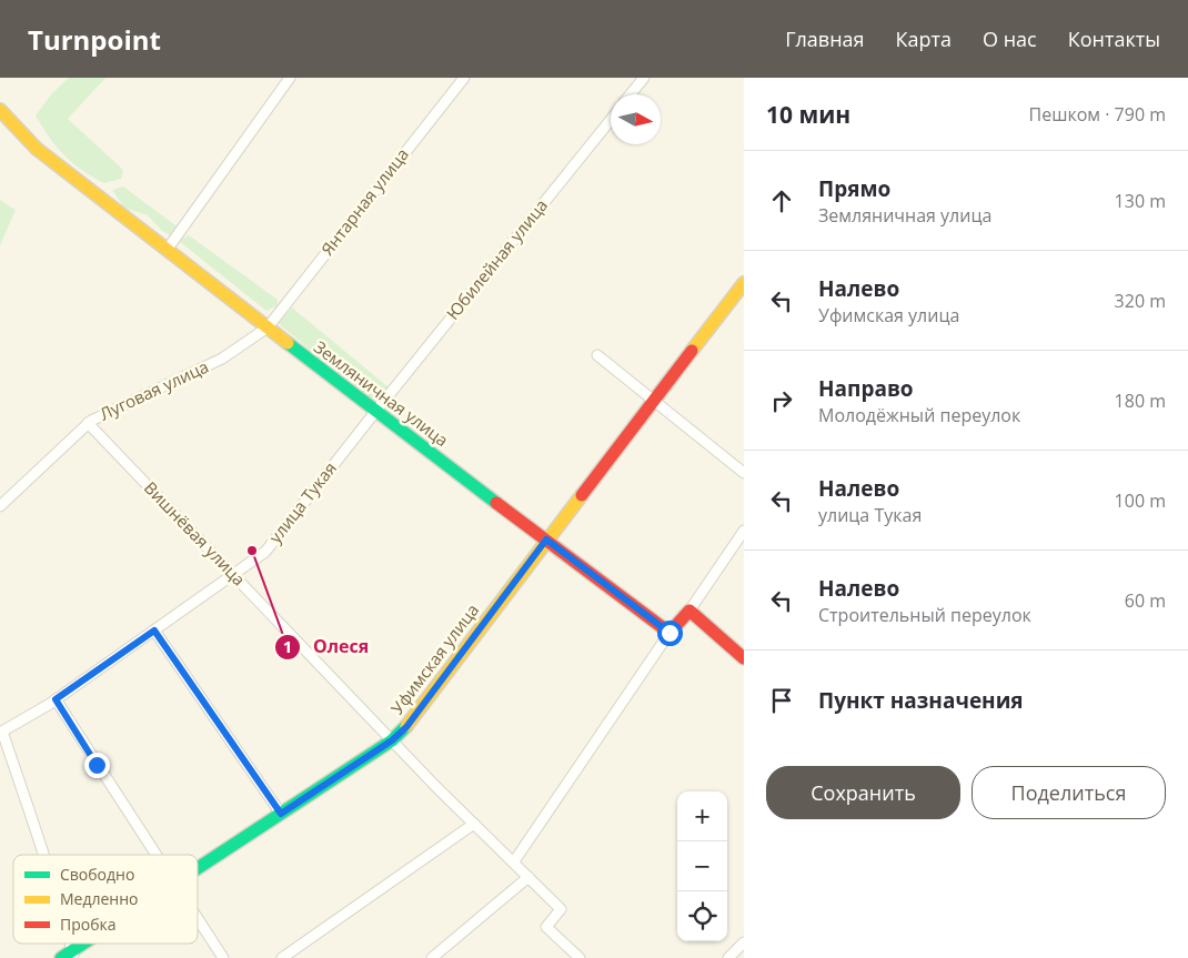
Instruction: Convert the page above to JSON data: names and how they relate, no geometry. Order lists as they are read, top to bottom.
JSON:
{
  "streets": {
    "street": [
      "Янтарная улица",
      "Юбилейная улица",
      "Луговая улица",
      "Земляничная улица",
      "улица Тукая",
      "Вишнёвая улица",
      "Уфимская улица"
    ]
  },
  "crossings": [
    ["Янтарная улица", "Луговая улица"],
    ["Янтарная улица", "Земляничная улица"],
    ["Юбилейная улица", "Земляничная улица"],
    ["Юбилейная улица", "улица Тукая"],
    ["Луговая улица", "Земляничная улица"],
    ["Луговая улица", "Вишнёвая улица"],
    ["Земляничная улица", "улица Тукая"],
    ["Земляничная улица", "Уфимская улица"],
    ["улица Тукая", "Вишнёвая улица"],
    ["Вишнёвая улица", "Уфимская улица"]
  ],
  "places": ["Олеся"],
  "legend": ["Свободно", "Медленно", "Пробка"],
  "north": "right",
  "page": {
    "header": "Turnpoint",
    "nav": [
      "Главная",
      "Карта",
      "О нас",
      "Контакты"
    ],
    "heading": ["10 мин", "Пешком · 790 m"],
    "list": [
      ["Прямо", "Земляничная улица", "130 m"],
      ["Налево", "Уфимская улица", "320 m"],
      ["Направо", "Молодёжный переулок", "180 m"],
      ["Налево", "улица Тукая", "100 m"],
      ["Налево", "Строительный переулок", "60 m"],
      "Пункт назначения"
    ],
    "buttons": ["Сохранить", "Поделиться"],
    "map_buttons": ["+", "−"]
  }
}
